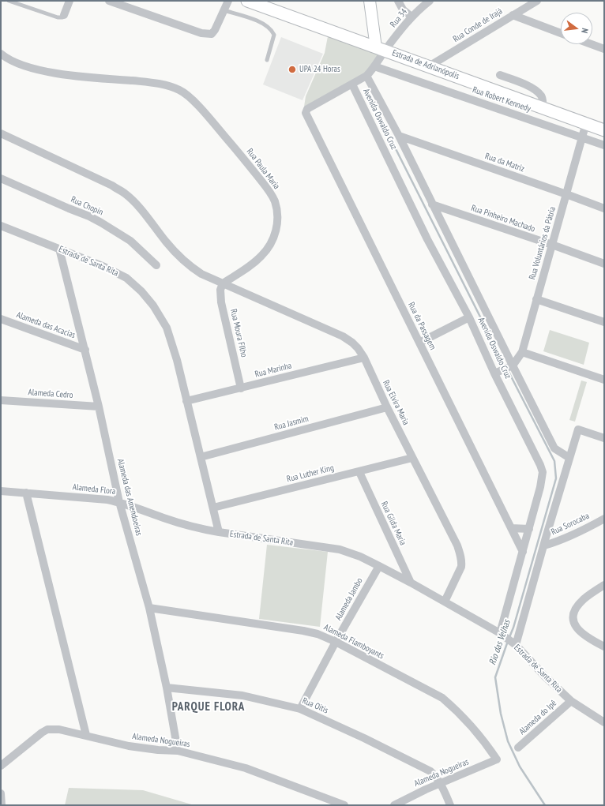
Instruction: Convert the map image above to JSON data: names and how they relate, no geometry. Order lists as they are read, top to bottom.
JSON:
{
  "streets": {
    "main road": ["Estrada de Adrianópolis"],
    "street": [
      "Rua 34",
      "Rua Conde de Irajá",
      "Rua Robert Kennedy",
      "Avenida Oswaldo Cruz",
      "Rua da Matriz",
      "Rua Paula Maria",
      "Rua Chopin",
      "Rua Pinheiro Machado",
      "Rua Voluntários da Pátria",
      "Estrada de Santa Rita",
      "Alameda das Acacias",
      "Rua da Passagem",
      "Rua Moura FIlho",
      "Rua Marinha",
      "Alameda Cedro",
      "Rua Elvira Maria",
      "Rua Jasmim",
      "Rua Luther King",
      "Alameda Flora",
      "Alameda das Amendoeiras",
      "Rua Gilda Maria",
      "Rua Sorocaba",
      "Alameda Jambo",
      "Alameda Flamboyants",
      "Rua Oitis",
      "Alameda do Ipê",
      "Alameda Nogueiras"
    ]
  },
  "crossings": [
    ["Rua 34", "Estrada de Adrianópolis"],
    ["Rua 34", "Rua Robert Kennedy"],
    ["Rua 34", "Avenida Oswaldo Cruz"],
    ["Rua 34", "Rua da Passagem"],
    ["Rua Conde de Irajá", "Estrada de Adrianópolis"],
    ["Estrada de Adrianópolis", "Rua Voluntários da Pátria"],
    ["Rua Robert Kennedy", "Rua Voluntários da Pátria"],
    ["Avenida Oswaldo Cruz", "Rua da Matriz"],
    ["Avenida Oswaldo Cruz", "Rua Pinheiro Machado"],
    ["Avenida Oswaldo Cruz", "Rua Voluntários da Pátria"],
    ["Avenida Oswaldo Cruz", "Estrada de Santa Rita"],
    ["Avenida Oswaldo Cruz", "Rua da Passagem"],
    ["Rua da Matriz", "Rua Voluntários da Pátria"],
    ["Rua Paula Maria", "Rua Moura FIlho"],
    ["Rua Paula Maria", "Rua Elvira Maria"],
    ["Rua Pinheiro Machado", "Rua Voluntários da Pátria"],
    ["Estrada de Santa Rita", "Rua Marinha"],
    ["Estrada de Santa Rita", "Rua Elvira Maria"],
    ["Estrada de Santa Rita", "Rua Jasmim"],
    ["Estrada de Santa Rita", "Rua Luther King"],
    ["Estrada de Santa Rita", "Alameda Flora"],
    ["Estrada de Santa Rita", "Alameda das Amendoeiras"],
    ["Estrada de Santa Rita", "Rua Gilda Maria"],
    ["Estrada de Santa Rita", "Alameda Jambo"],
    ["Estrada de Santa Rita", "Alameda do Ipê"],
    ["Alameda das Acacias", "Alameda das Amendoeiras"],
    ["Rua Moura FIlho", "Rua Marinha"],
    ["Rua Moura FIlho", "Rua Elvira Maria"],
    ["Rua Marinha", "Rua Elvira Maria"],
    ["Alameda Cedro", "Alameda das Amendoeiras"],
    ["Rua Elvira Maria", "Rua Jasmim"],
    ["Rua Elvira Maria", "Rua Luther King"],
    ["Rua Luther King", "Rua Gilda Maria"],
    ["Alameda Flora", "Alameda das Amendoeiras"],
    ["Alameda das Amendoeiras", "Alameda Flamboyants"],
    ["Alameda das Amendoeiras", "Rua Oitis"],
    ["Alameda das Amendoeiras", "Alameda Nogueiras"],
    ["Alameda Jambo", "Alameda Flamboyants"],
    ["Alameda Jambo", "Rua Oitis"],
    ["Alameda Flamboyants", "Alameda Nogueiras"],
    ["Rua Oitis", "Alameda Nogueiras"]
  ],
  "districts": ["PARQUE FLORA"],
  "water": ["Rio das Velhas"],
  "places": ["UPA 24 Horas"],
  "north": "right"
}
